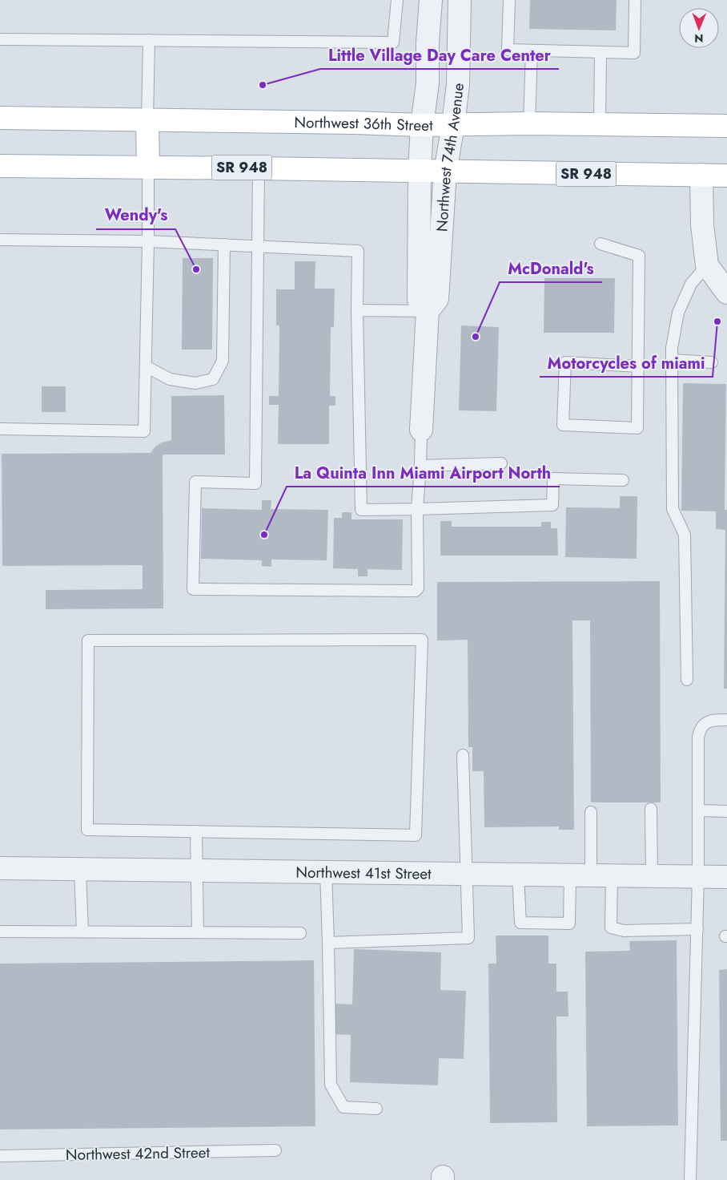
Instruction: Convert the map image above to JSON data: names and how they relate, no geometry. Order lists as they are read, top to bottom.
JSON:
{
  "streets": {
    "main road": ["Northwest 36th Street", "SR 948"],
    "street": ["Northwest 74th Avenue", "Northwest 41st Street"],
    "lane": ["Northwest 42nd Street"]
  },
  "crossings": [
    ["Northwest 36th Street", "Northwest 74th Avenue"],
    ["Northwest 74th Avenue", "SR 948"]
  ],
  "places": [
    "Little Village Day Care Center",
    "Wendy's",
    "Motorcycles of miami",
    "McDonald's",
    "La Quinta Inn Miami Airport North"
  ],
  "north": "bottom"
}
